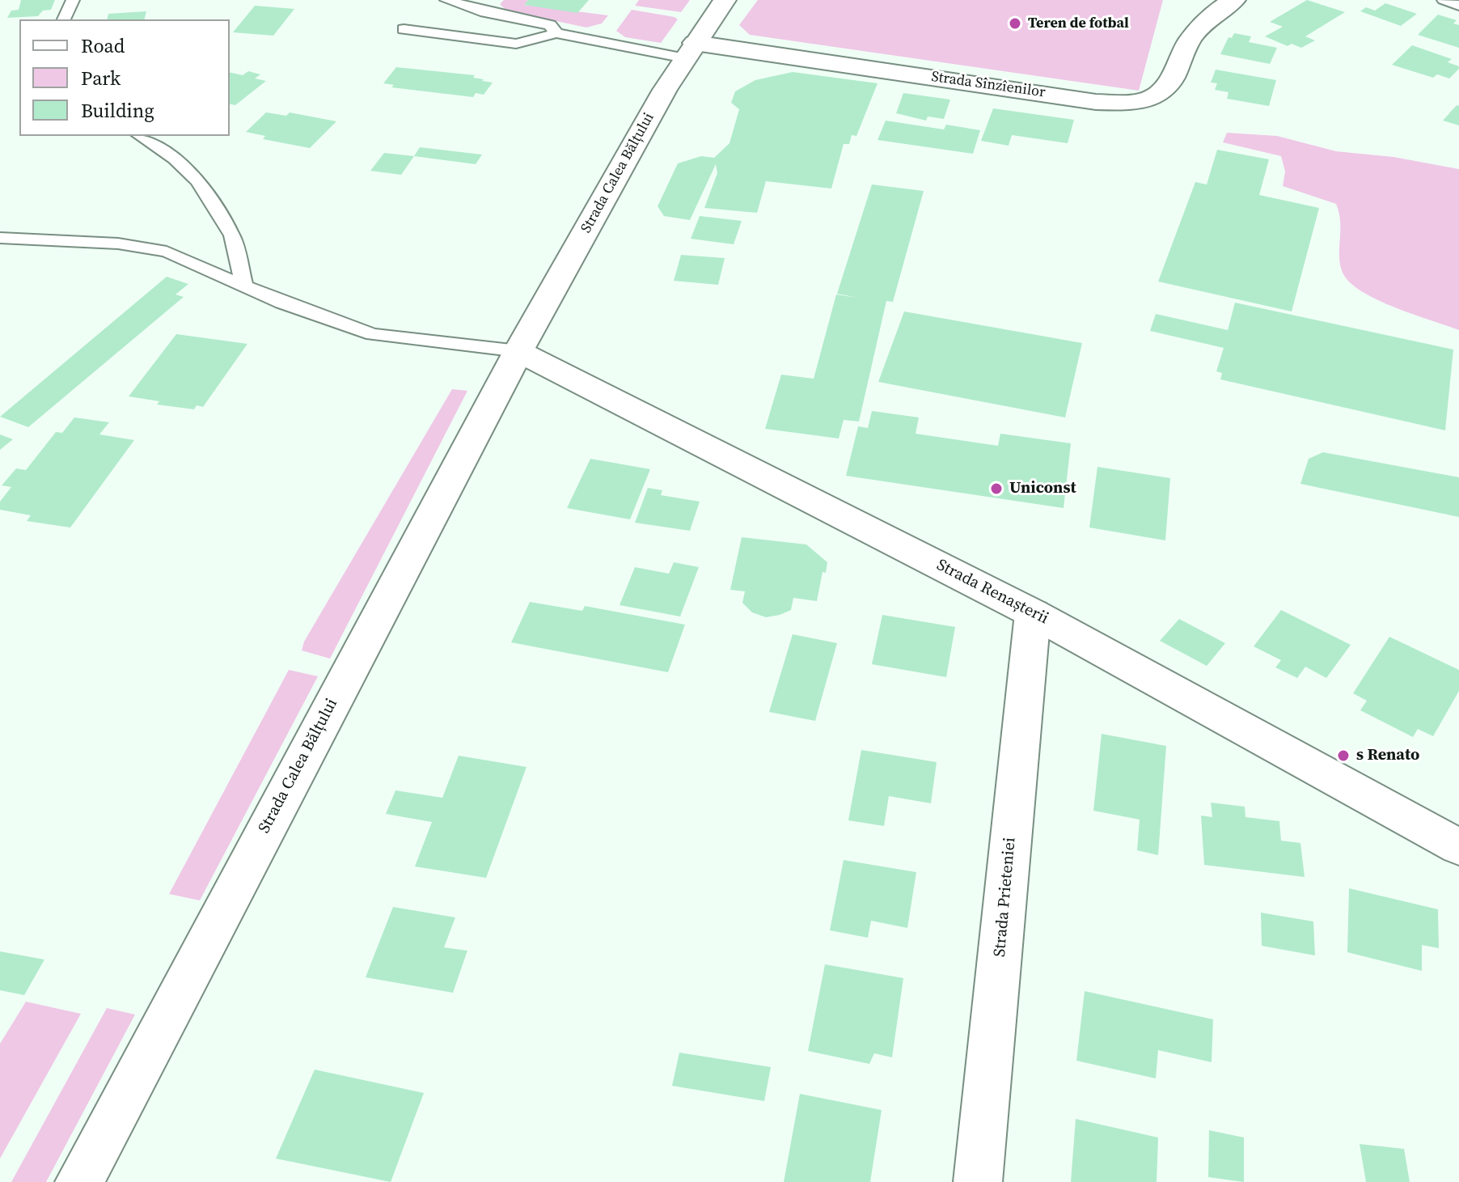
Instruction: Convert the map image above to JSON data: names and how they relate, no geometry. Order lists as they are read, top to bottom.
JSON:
{
  "streets": {
    "street": [
      "Strada Sînzîenilor",
      "Strada Calea Bălțului",
      "Strada Renașterii",
      "Strada Prieteniei"
    ]
  },
  "crossings": [
    ["Strada Sînzîenilor", "Strada Calea Bălțului"],
    ["Strada Calea Bălțului", "Strada Renașterii"],
    ["Strada Renașterii", "Strada Prieteniei"]
  ],
  "places": ["Teren de fotbal", "Uniconst", "s Renato"],
  "legend": ["Road", "Park", "Building"]
}
